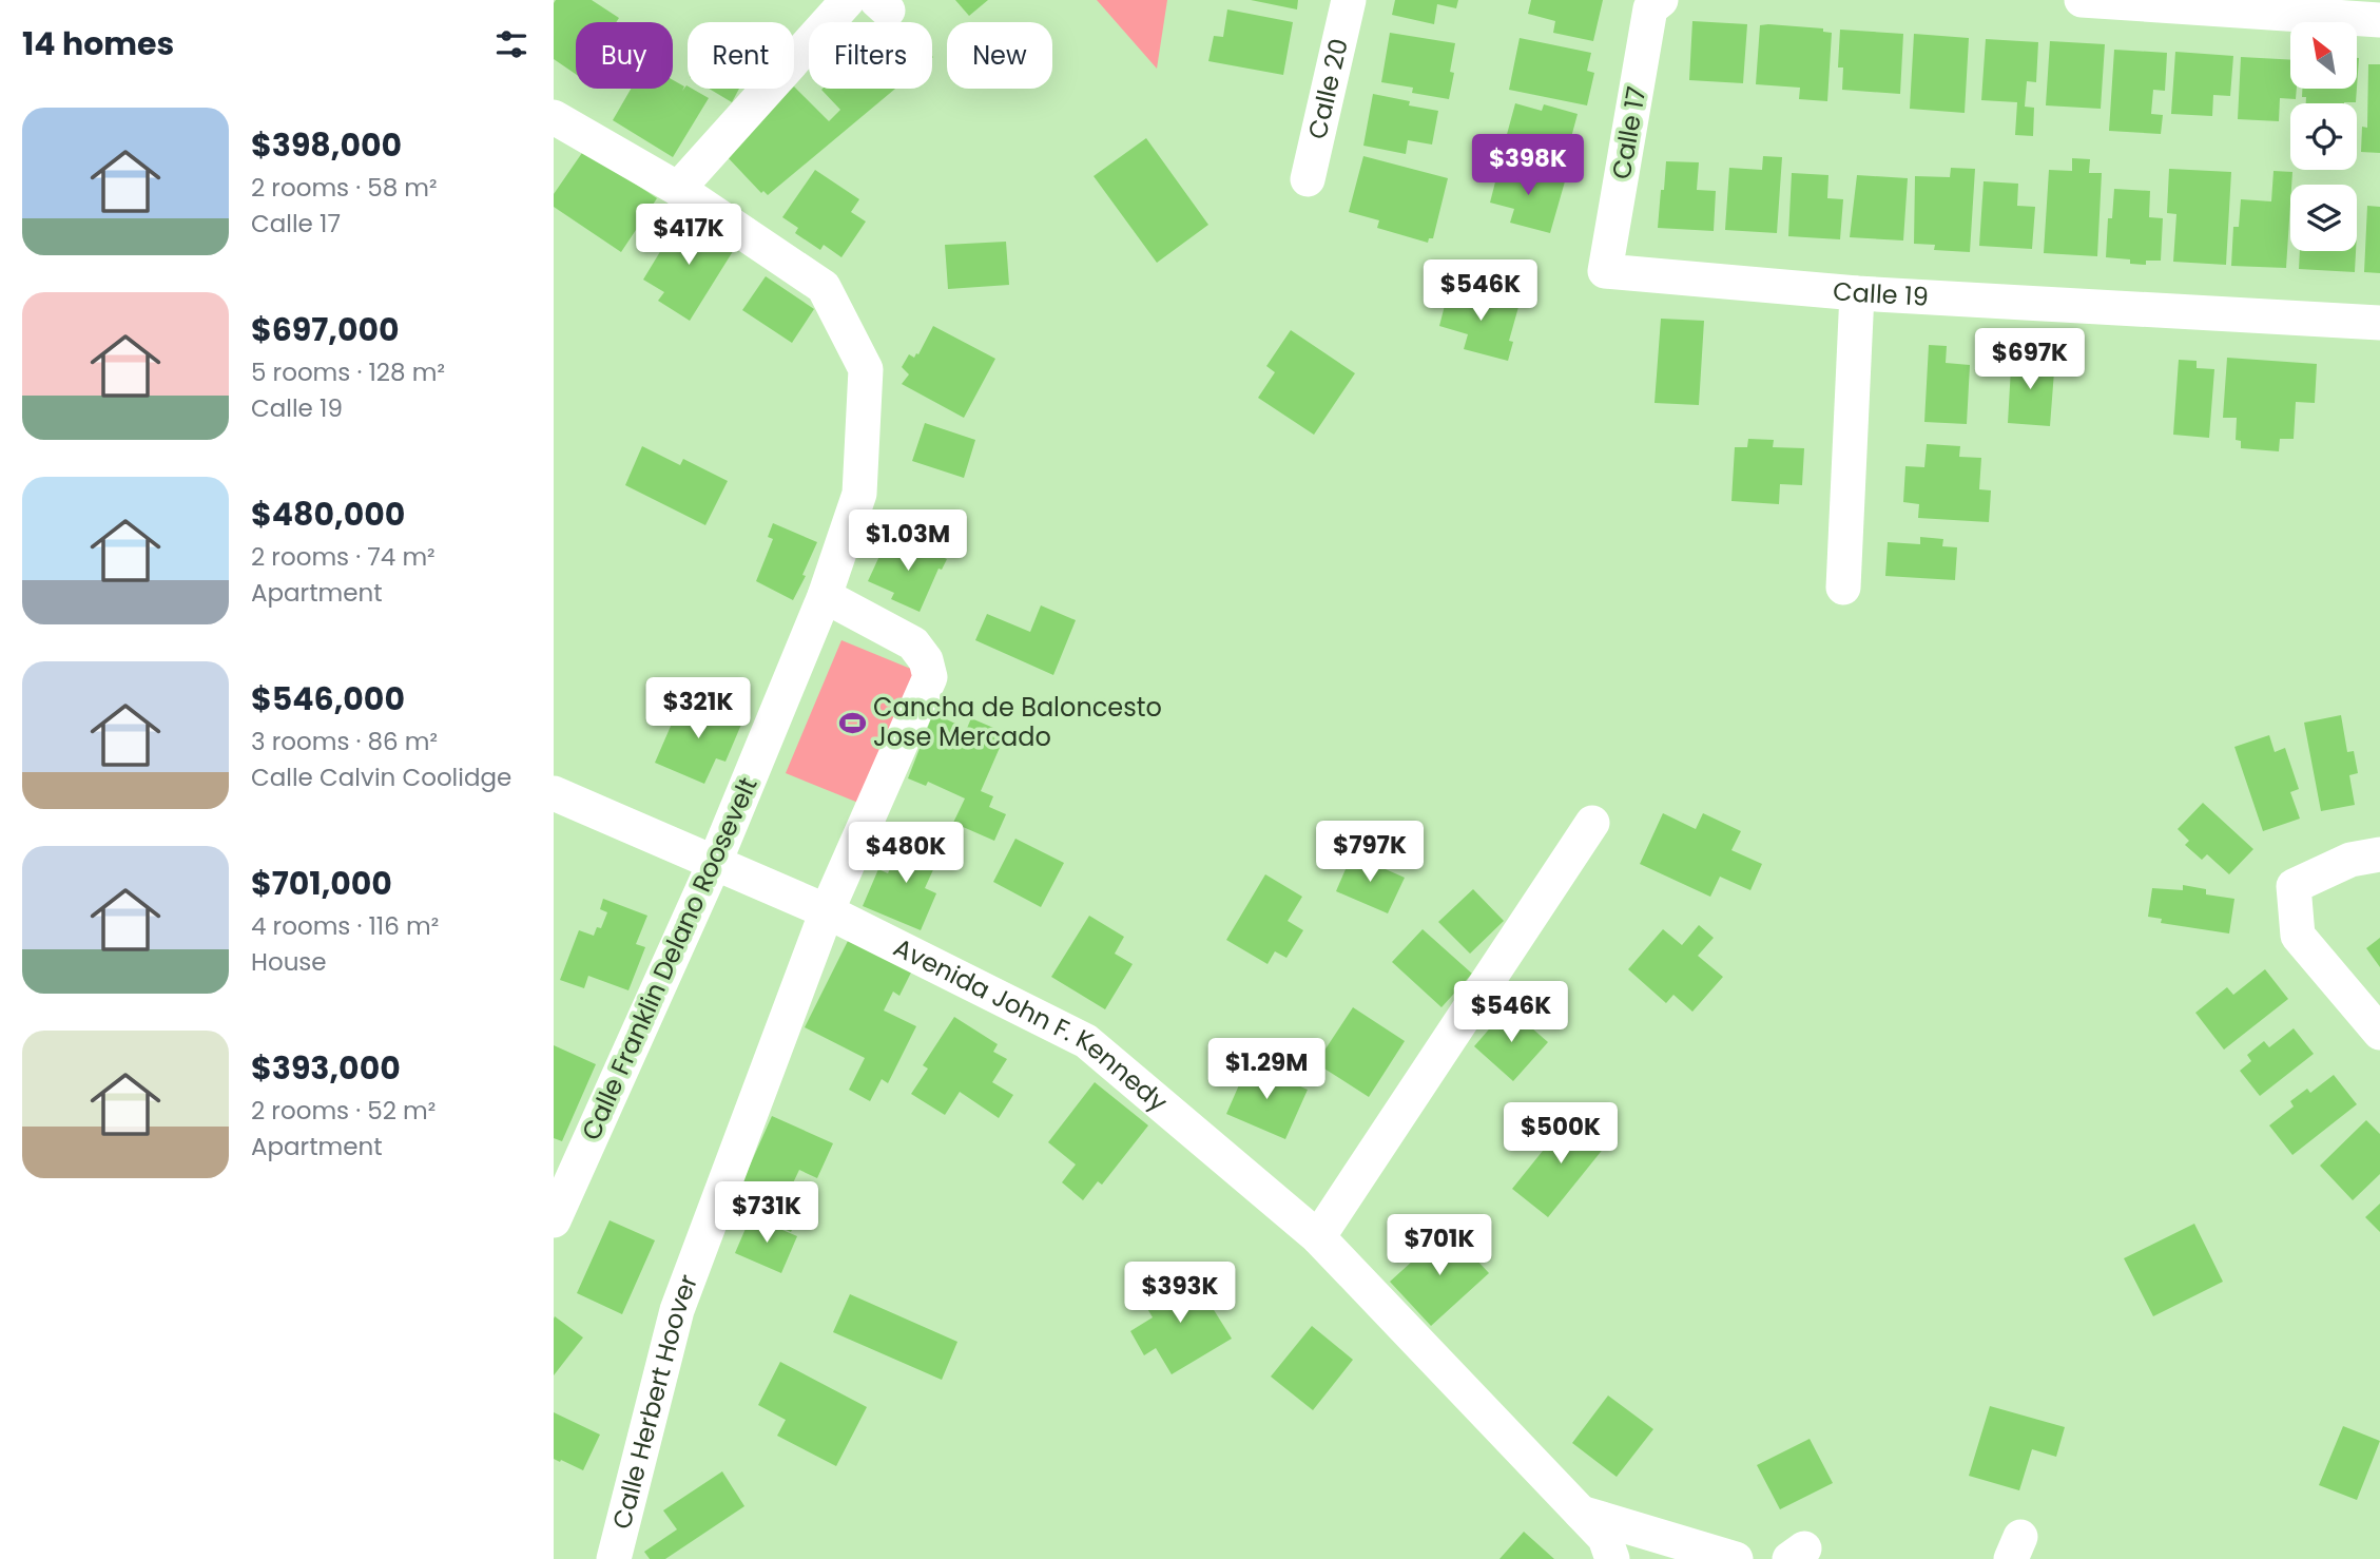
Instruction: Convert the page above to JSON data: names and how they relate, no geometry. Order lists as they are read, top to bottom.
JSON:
{
  "streets": {
    "street": [
      "Calle 20",
      "Calle 17",
      "Calle 19",
      "Calle Franklin Delano Roosevelt",
      "Avenida John F. Kennedy",
      "Calle Herbert Hoover"
    ]
  },
  "crossings": [
    ["Calle 17", "Calle 19"],
    ["Calle Franklin Delano Roosevelt", "Avenida John F. Kennedy"],
    ["Calle Franklin Delano Roosevelt", "Calle Herbert Hoover"],
    ["Avenida John F. Kennedy", "Calle Herbert Hoover"]
  ],
  "places": {
    "sports": ["Cancha de Baloncesto Jose Mercado"]
  },
  "north": "top left",
  "page": {
    "heading": "14 homes",
    "chip": [
      "Buy",
      "Rent",
      "Filters",
      "New"
    ],
    "list": [
      {
        "name": "$398,000",
        "note": "2 rooms · 58 m² · Calle 17"
      },
      {
        "name": "$697,000",
        "note": "5 rooms · 128 m² · Calle 19"
      },
      {
        "name": "$480,000",
        "note": "2 rooms · 74 m² · Apartment"
      },
      {
        "name": "$546,000",
        "note": "3 rooms · 86 m² · Calle Calvin Coolidge"
      },
      {
        "name": "$701,000",
        "note": "4 rooms · 116 m² · House"
      },
      {
        "name": "$393,000",
        "note": "2 rooms · 52 m² · Apartment"
      }
    ],
    "price": [
      "$398K",
      "$417K",
      "$546K",
      "$697K",
      "$1.03M",
      "$321K",
      "$797K",
      "$480K",
      "$546K",
      "$1.29M",
      "$500K",
      "$731K",
      "$701K",
      "$393K"
    ]
  }
}
